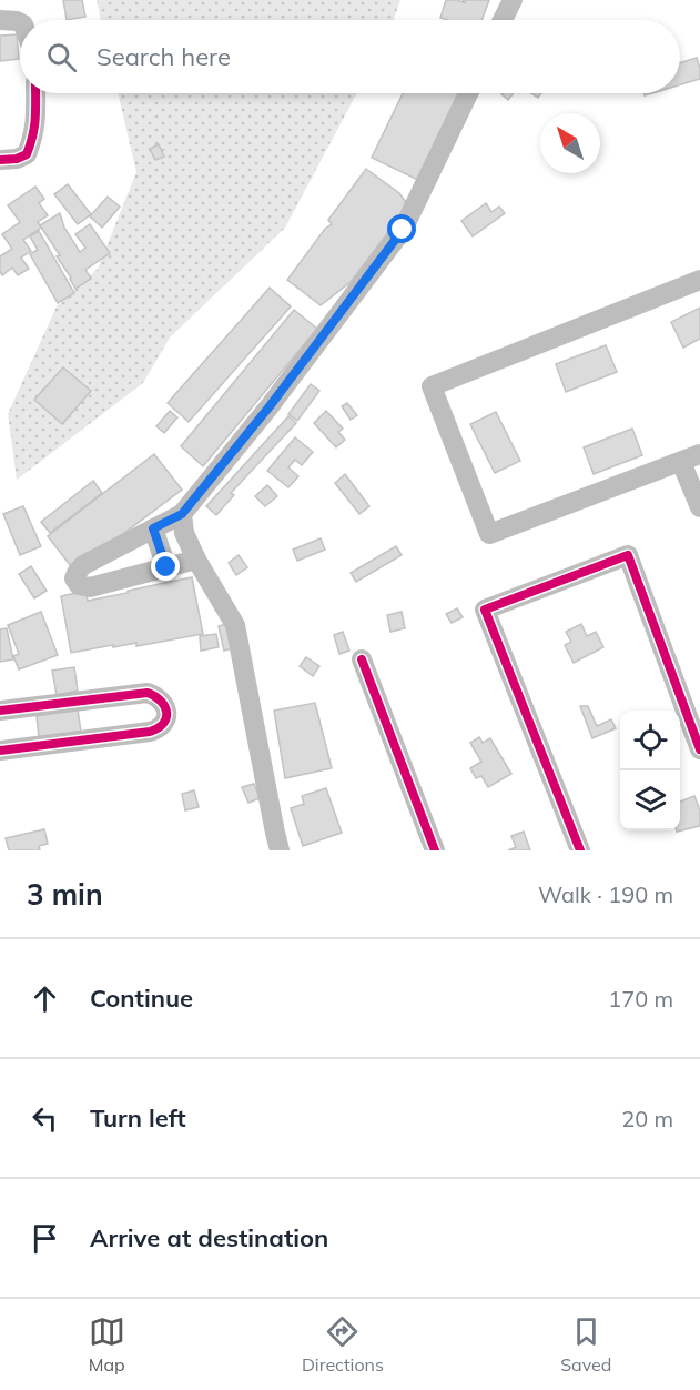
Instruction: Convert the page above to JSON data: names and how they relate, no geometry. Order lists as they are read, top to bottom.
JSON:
{
  "north": "top left",
  "page": {
    "search": "Search here",
    "heading": ["3 min", "Walk · 190 m"],
    "list": [
      ["Continue", "170 m"],
      ["Turn left", "20 m"],
      "Arrive at destination"
    ],
    "nav": ["Map", "Directions", "Saved"]
  }
}
